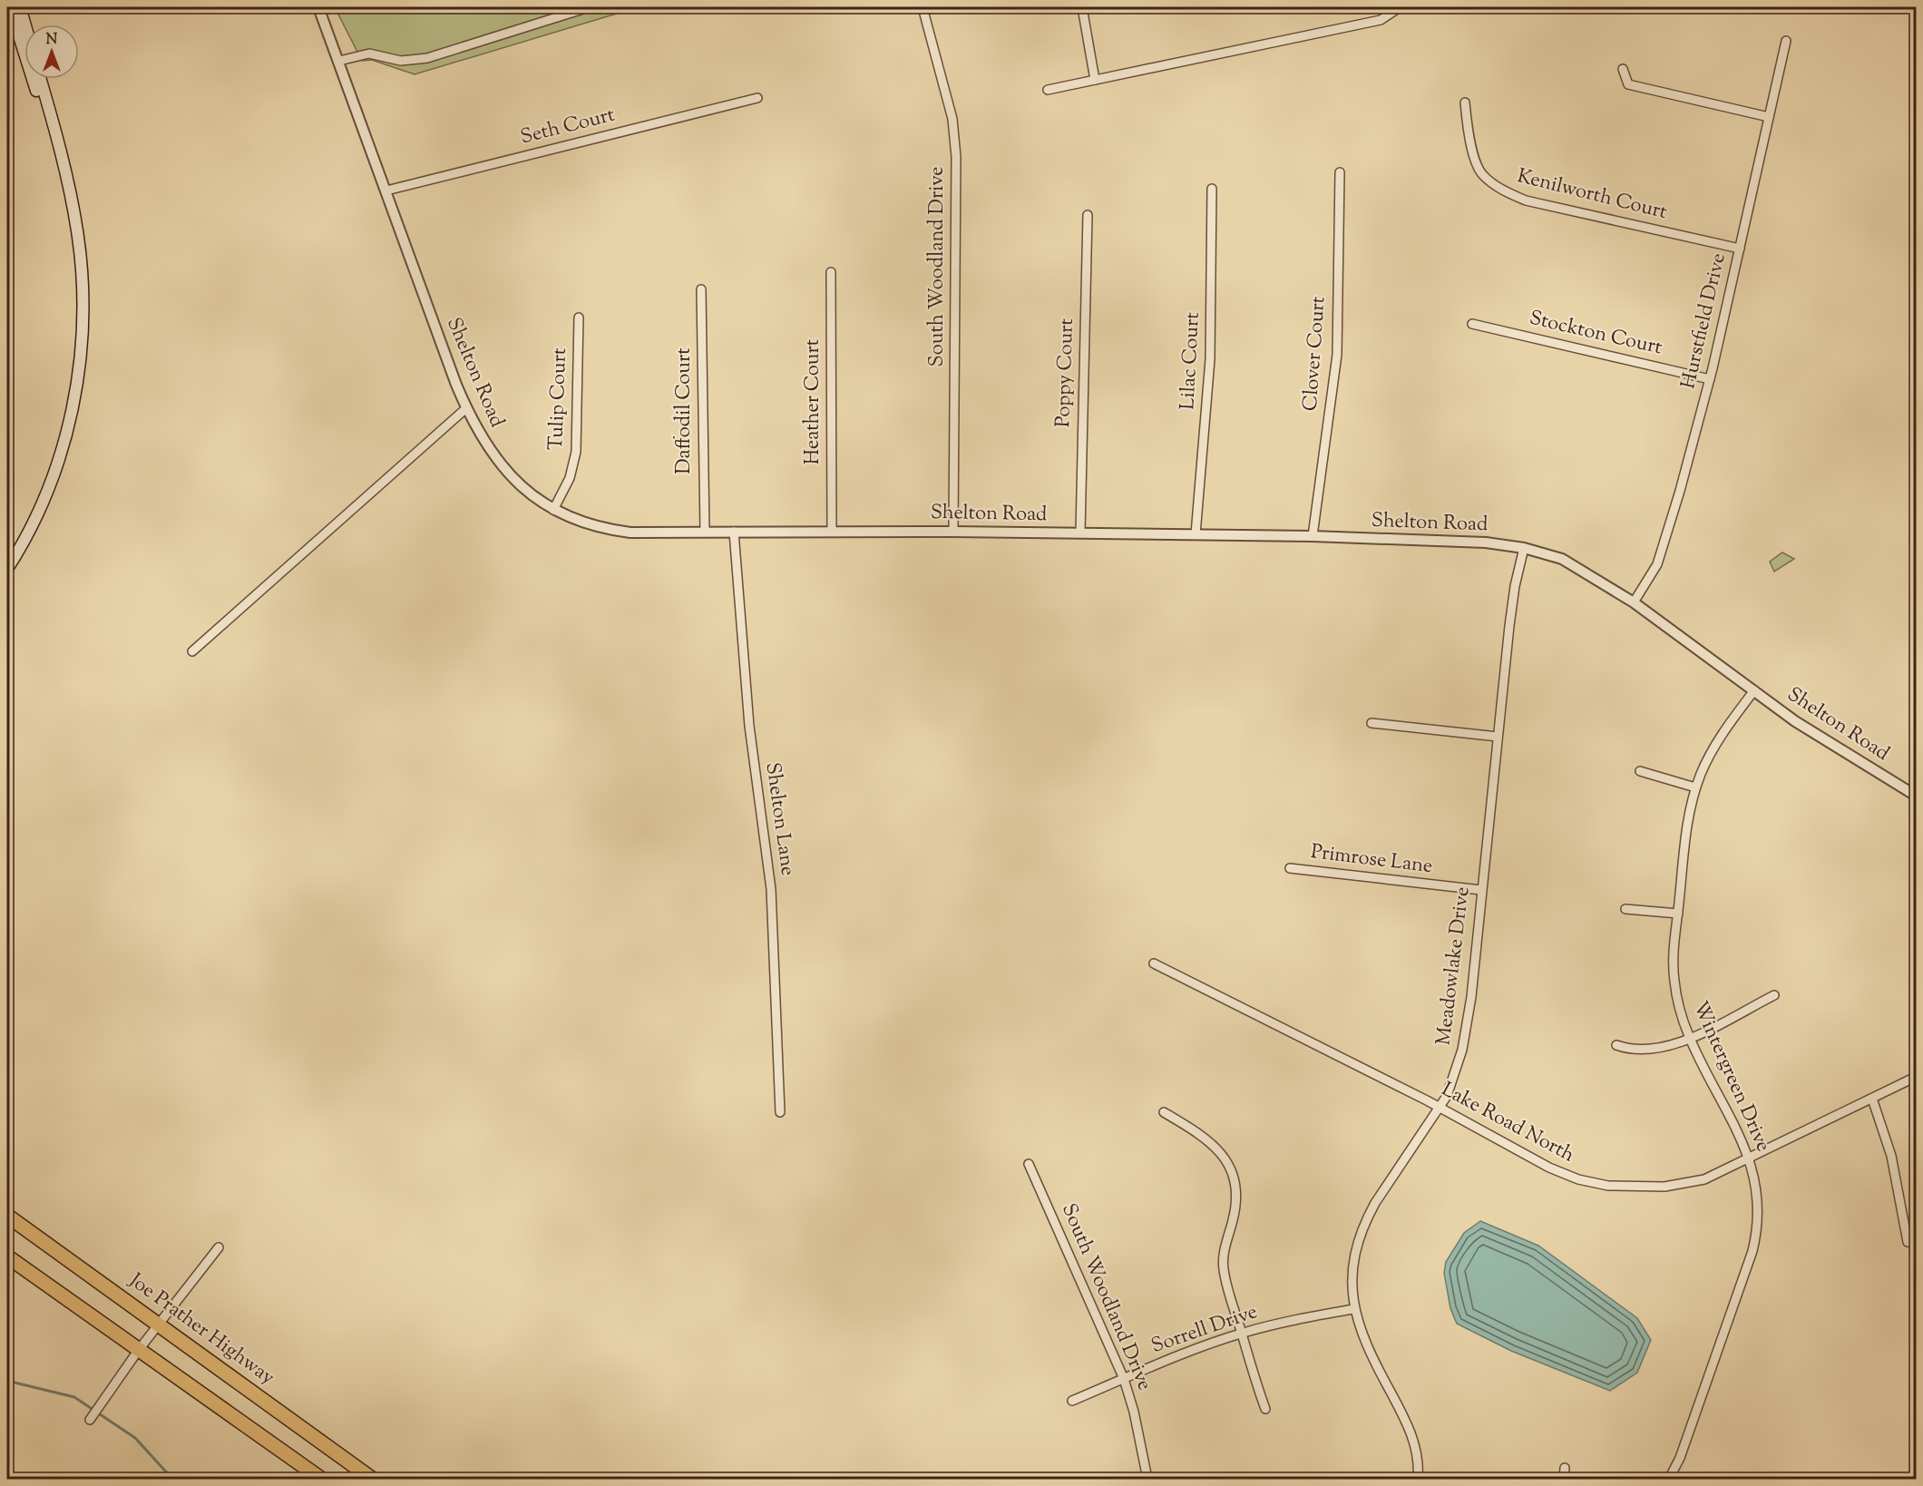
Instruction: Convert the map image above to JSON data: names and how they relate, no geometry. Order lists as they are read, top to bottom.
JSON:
{
  "streets": {
    "highway": ["Joe Prather Highway"],
    "street": [
      "Seth Court",
      "Kenilworth Court",
      "South Woodland Drive",
      "Hurstfield Drive",
      "Stockton Court",
      "Clover Court",
      "Lilac Court",
      "Shelton Road",
      "Poppy Court",
      "Tulip Court",
      "Heather Court",
      "Daffodil Court",
      "Shelton Lane",
      "Primrose Lane",
      "Meadowlake Drive",
      "Wintergreen Drive",
      "Lake Road North",
      "Sorrell Drive"
    ]
  },
  "crossings": [
    ["Seth Court", "Shelton Road"],
    ["Kenilworth Court", "Hurstfield Drive"],
    ["South Woodland Drive", "Shelton Road"],
    ["South Woodland Drive", "Sorrell Drive"],
    ["Hurstfield Drive", "Stockton Court"],
    ["Hurstfield Drive", "Shelton Road"],
    ["Clover Court", "Shelton Road"],
    ["Lilac Court", "Shelton Road"],
    ["Shelton Road", "Poppy Court"],
    ["Shelton Road", "Tulip Court"],
    ["Shelton Road", "Heather Court"],
    ["Shelton Road", "Daffodil Court"],
    ["Shelton Road", "Shelton Lane"],
    ["Shelton Road", "Meadowlake Drive"],
    ["Shelton Road", "Wintergreen Drive"],
    ["Primrose Lane", "Meadowlake Drive"],
    ["Meadowlake Drive", "Lake Road North"],
    ["Meadowlake Drive", "Sorrell Drive"],
    ["Wintergreen Drive", "Lake Road North"]
  ],
  "north": "top"
}
